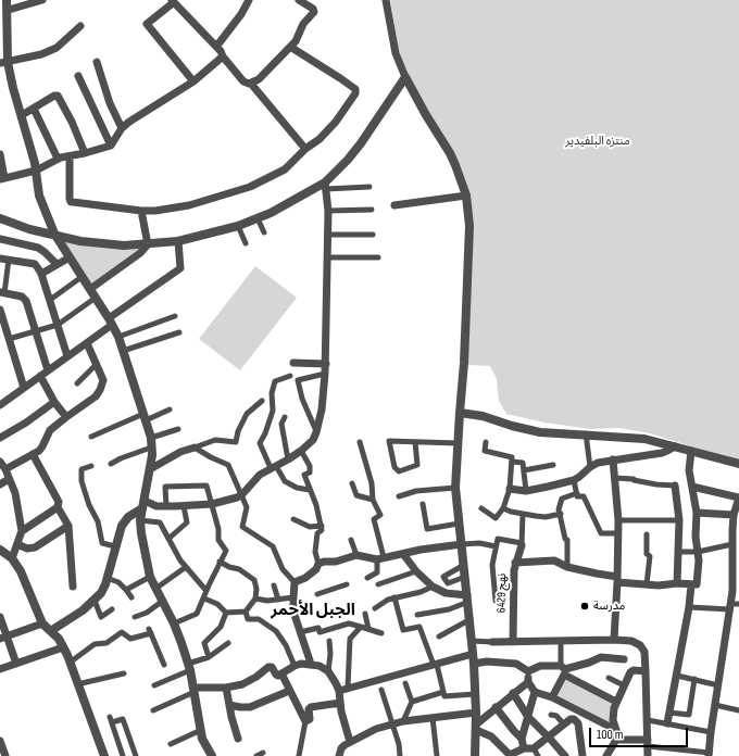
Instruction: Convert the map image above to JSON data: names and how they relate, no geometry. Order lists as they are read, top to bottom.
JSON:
{
  "streets": {
    "street": ["نهج 6429"]
  },
  "districts": ["الجبل الأحمر"],
  "parks": ["منتزه البلفيدير"],
  "places": ["مدرسة"],
  "scale_bar": "100 m"
}
